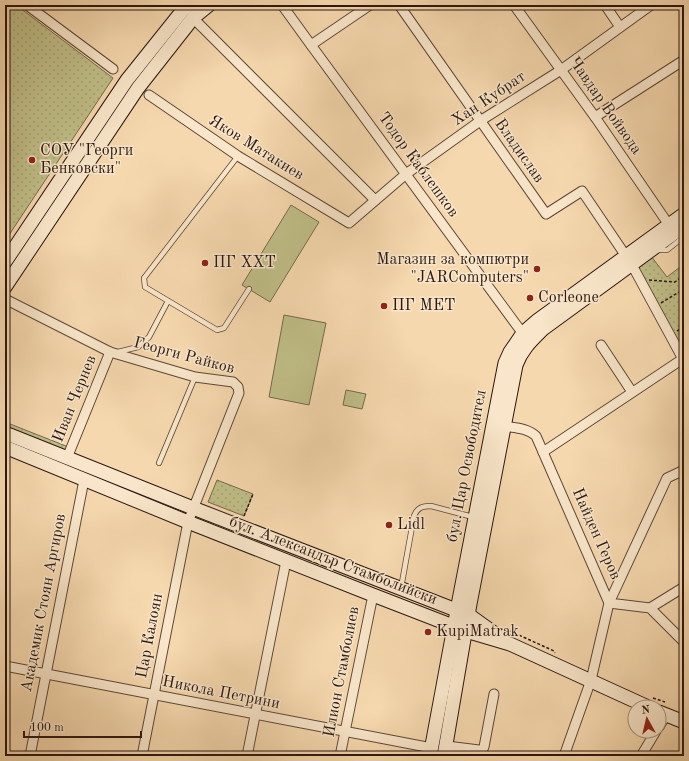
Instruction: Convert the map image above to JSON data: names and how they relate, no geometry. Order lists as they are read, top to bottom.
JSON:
{
  "streets": {
    "street": [
      "Хан Кубрат",
      "Чавдар Войвода",
      "Яков Матакиев",
      "Владислав",
      "Тодор Каблешков",
      "Георги Райков",
      "Иван Чернев",
      "бул. Цар Освободител",
      "Найден Геров",
      "бул. Александър Стамболийски",
      "Академик Стоян Аргиров",
      "Цар Калоян",
      "Илион Стамболиев",
      "Никола Петрини"
    ]
  },
  "crossings": [
    ["Хан Кубрат", "Чавдар Войвода"],
    ["Хан Кубрат", "Яков Матакиев"],
    ["Хан Кубрат", "Владислав"],
    ["Хан Кубрат", "Тодор Каблешков"],
    ["Тодор Каблешков", "бул. Цар Освободител"],
    ["Георги Райков", "Иван Чернев"],
    ["Георги Райков", "бул. Александър Стамболийски"],
    ["Георги Райков", "Цар Калоян"],
    ["Иван Чернев", "бул. Александър Стамболийски"],
    ["бул. Цар Освободител", "Найден Геров"],
    ["бул. Цар Освободител", "бул. Александър Стамболийски"],
    ["Найден Геров", "бул. Александър Стамболийски"],
    ["бул. Александър Стамболийски", "Академик Стоян Аргиров"],
    ["бул. Александър Стамболийски", "Цар Калоян"],
    ["бул. Александър Стамболийски", "Илион Стамболиев"],
    ["Академик Стоян Аргиров", "Никола Петрини"],
    ["Цар Калоян", "Никола Петрини"],
    ["Илион Стамболиев", "Никола Петрини"]
  ],
  "places": [
    "СОУ \"Георги Бенковски\"",
    "ПГ ХХТ",
    "Магазин за компютри \"JARComputers\"",
    "Corleone",
    "ПГ МЕТ",
    "Lidl",
    "KupiMatrak"
  ],
  "scale_bar": "100 m",
  "north": "top"
}
